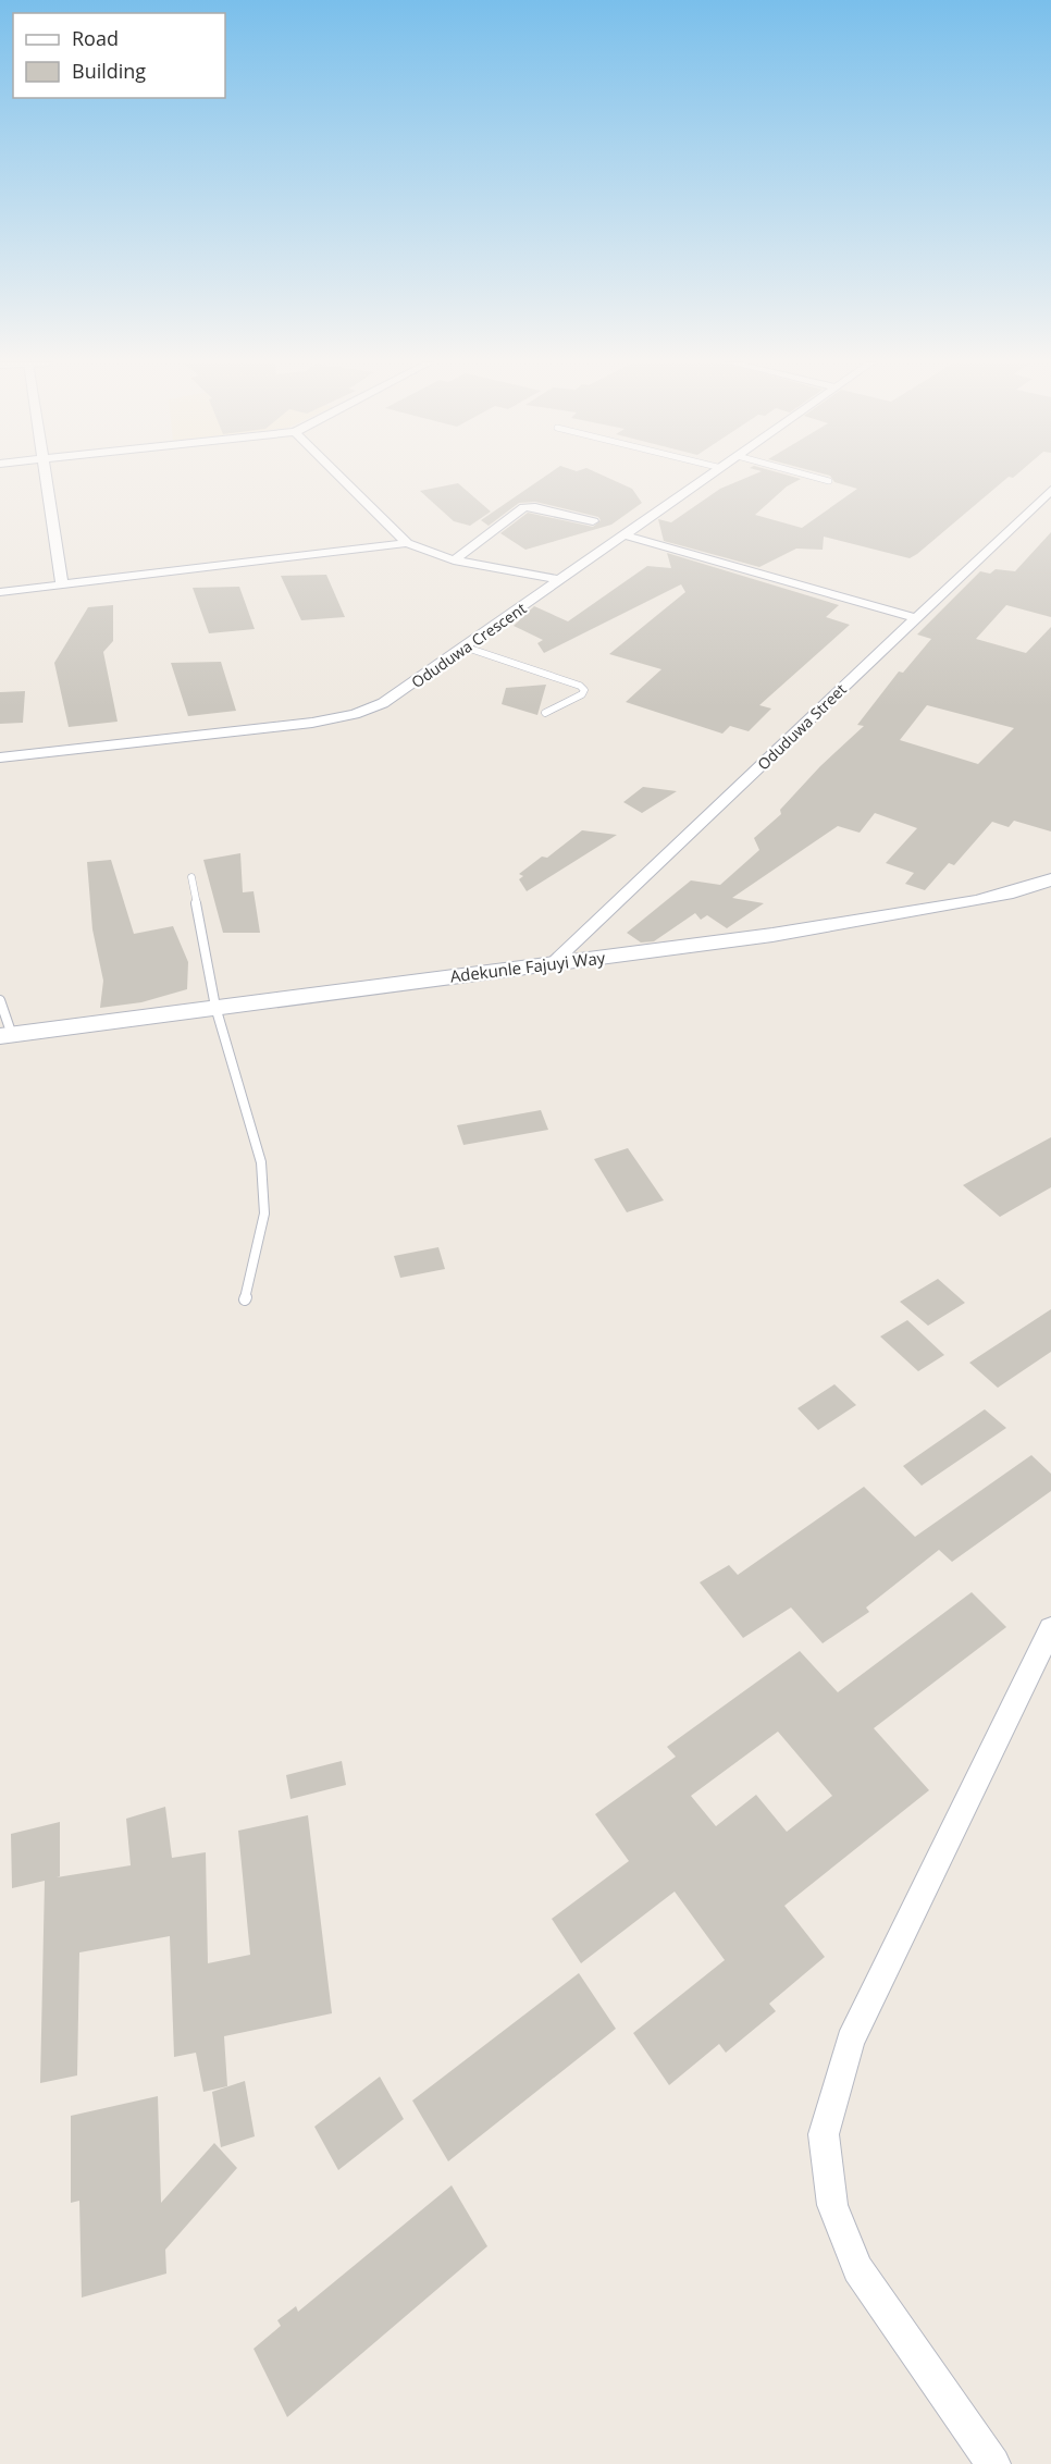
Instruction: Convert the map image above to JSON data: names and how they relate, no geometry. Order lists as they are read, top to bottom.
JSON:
{
  "streets": {
    "street": ["Oduduwa Crescent", "Oduduwa Street", "Adekunle Fajuyi Way"]
  },
  "crossings": [
    ["Oduduwa Street", "Adekunle Fajuyi Way"]
  ],
  "legend": ["Road", "Building"]
}
